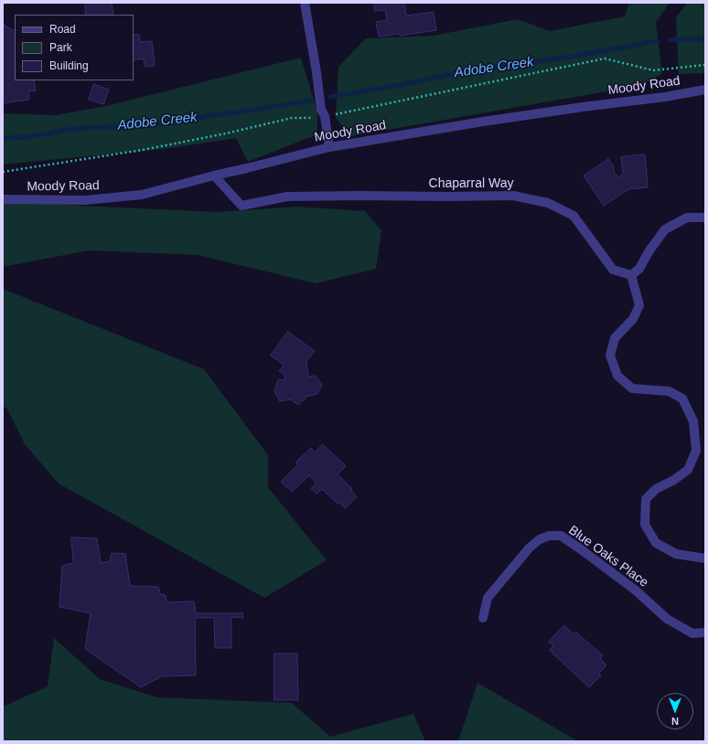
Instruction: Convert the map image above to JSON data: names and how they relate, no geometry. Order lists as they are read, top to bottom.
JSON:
{
  "streets": {
    "street": ["Moody Road", "Chaparral Way", "Blue Oaks Place"]
  },
  "crossings": [
    ["Moody Road", "Chaparral Way"]
  ],
  "water": ["Adobe Creek"],
  "legend": ["Road", "Park", "Building"],
  "north": "bottom"
}
